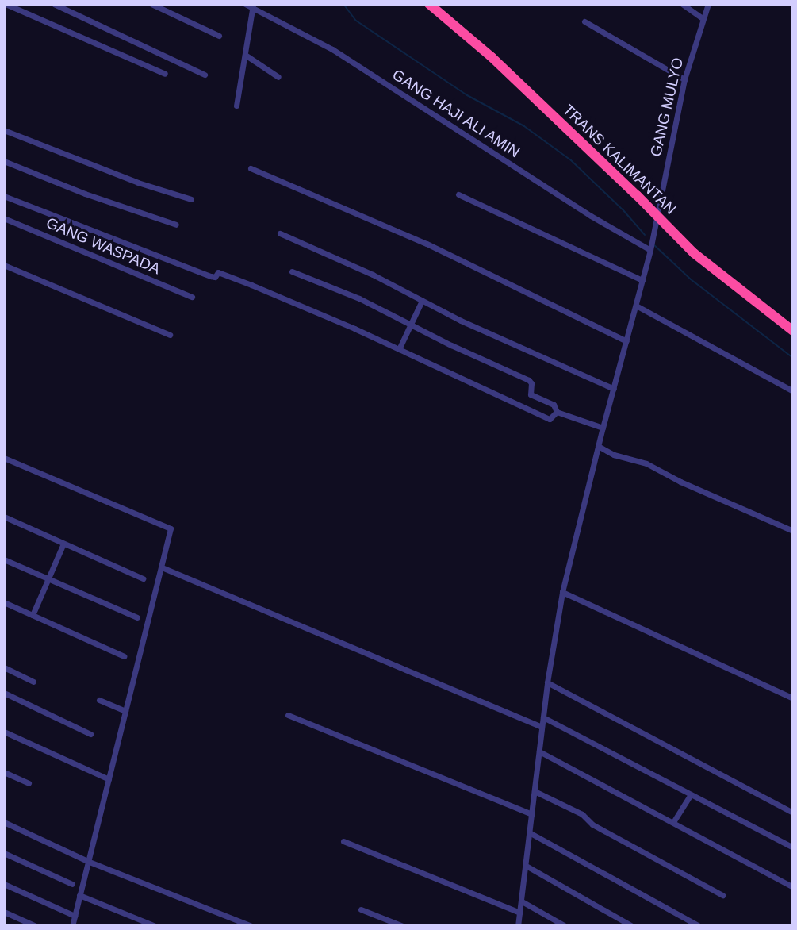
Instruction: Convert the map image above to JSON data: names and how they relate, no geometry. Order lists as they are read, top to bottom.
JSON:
{
  "streets": {
    "highway": ["TRANS KALIMANTAN"],
    "street": ["GANG MULYO", "GANG HAJI ALI AMIN", "GANG WASPADA"]
  },
  "crossings": [
    ["GANG MULYO", "GANG HAJI ALI AMIN"],
    ["GANG MULYO", "TRANS KALIMANTAN"]
  ]
}
